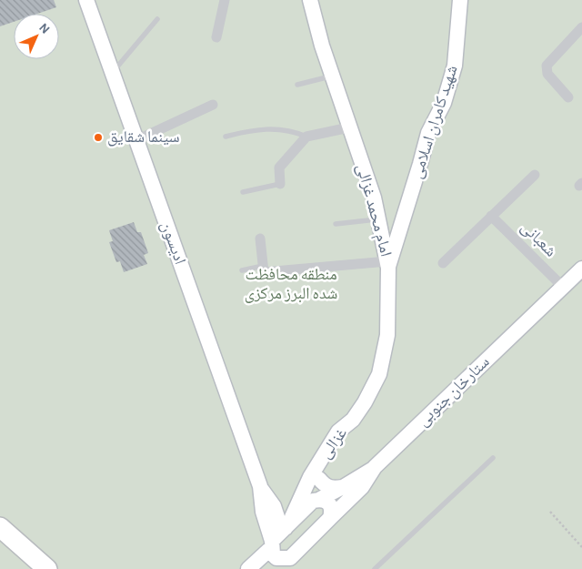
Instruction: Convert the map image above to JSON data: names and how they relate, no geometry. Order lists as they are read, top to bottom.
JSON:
{
  "streets": {
    "street": [
      "شهید کامران اسلامی",
      "امام محمد غزالی",
      "شعبانی",
      "ادیسون",
      "ستارخان جنوبی",
      "غزالی"
    ]
  },
  "crossings": [
    ["شهید کامران اسلامی", "امام محمد غزالی"],
    ["امام محمد غزالی", "غزالی"],
    ["شعبانی", "ستارخان جنوبی"],
    ["ادیسون", "غزالی"]
  ],
  "parks": ["منطقه محافظت شده البرز مرکزی"],
  "places": ["سینما شقایق"],
  "north": "top right"
}
